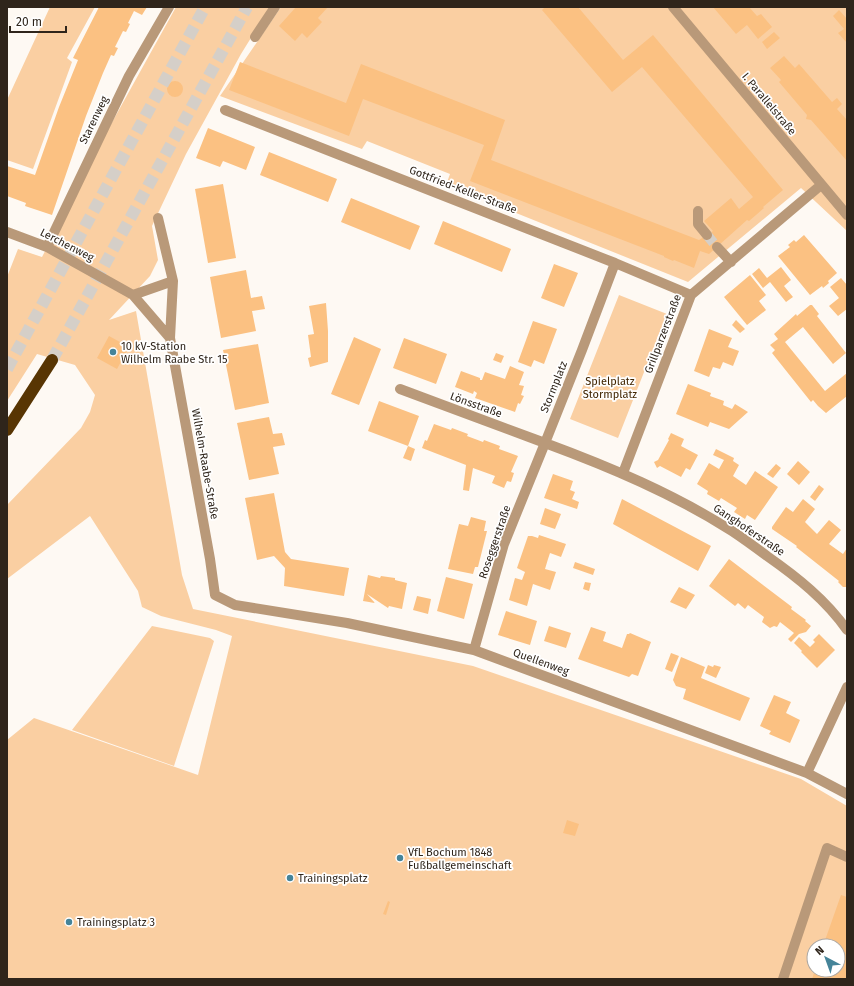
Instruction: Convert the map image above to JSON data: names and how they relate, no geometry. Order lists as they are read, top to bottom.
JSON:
{
  "streets": {
    "street": [
      "I. Parallelstraße",
      "Starenweg",
      "Gottfried-Keller-Straße",
      "Lerchenweg",
      "Grillparzerstraße",
      "Stormplatz",
      "Lönsstraße",
      "Wilhelm-Raabe-Straße",
      "Ganghoferstraße",
      "Roseggerstraße",
      "Quellenweg"
    ]
  },
  "crossings": [
    ["I. Parallelstraße", "Grillparzerstraße"],
    ["Starenweg", "Lerchenweg"],
    ["Gottfried-Keller-Straße", "Grillparzerstraße"],
    ["Gottfried-Keller-Straße", "Stormplatz"],
    ["Grillparzerstraße", "Ganghoferstraße"],
    ["Stormplatz", "Lönsstraße"],
    ["Stormplatz", "Roseggerstraße"],
    ["Lönsstraße", "Roseggerstraße"],
    ["Wilhelm-Raabe-Straße", "Quellenweg"],
    ["Roseggerstraße", "Quellenweg"]
  ],
  "parks": ["Spielplatz Stormplatz"],
  "places": [
    "10 kV-Station Wilhelm Raabe Str. 15",
    "VfL Bochum 1848 Fußballgemeinschaft",
    "Trainingsplatz",
    "Trainingsplatz 3"
  ],
  "scale_bar": "20 m",
  "north": "top left"
}
